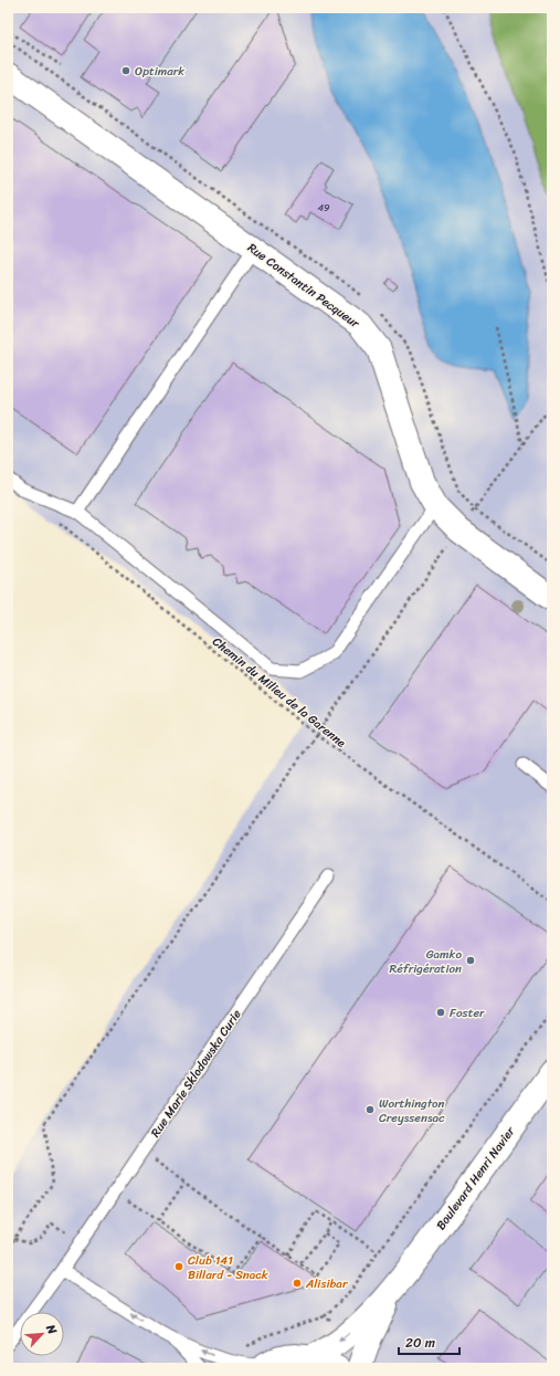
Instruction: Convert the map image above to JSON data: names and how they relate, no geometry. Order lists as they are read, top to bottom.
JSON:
{
  "streets": {
    "street": ["Rue Constantin Pecqueur", "Boulevard Henri Navier"],
    "lane": ["Rue Marie Sklodowska Curie"],
    "path": ["Chemin du Milieu de la Garenne"]
  },
  "places": [
    "Optimark",
    "Gamko Réfrigération",
    "Foster",
    "Worthington Creyssensac",
    "Club 141 Billard - Snack",
    "Alisibar"
  ],
  "house_numbers": ["49"],
  "scale_bar": "20 m",
  "north": "top right"
}
